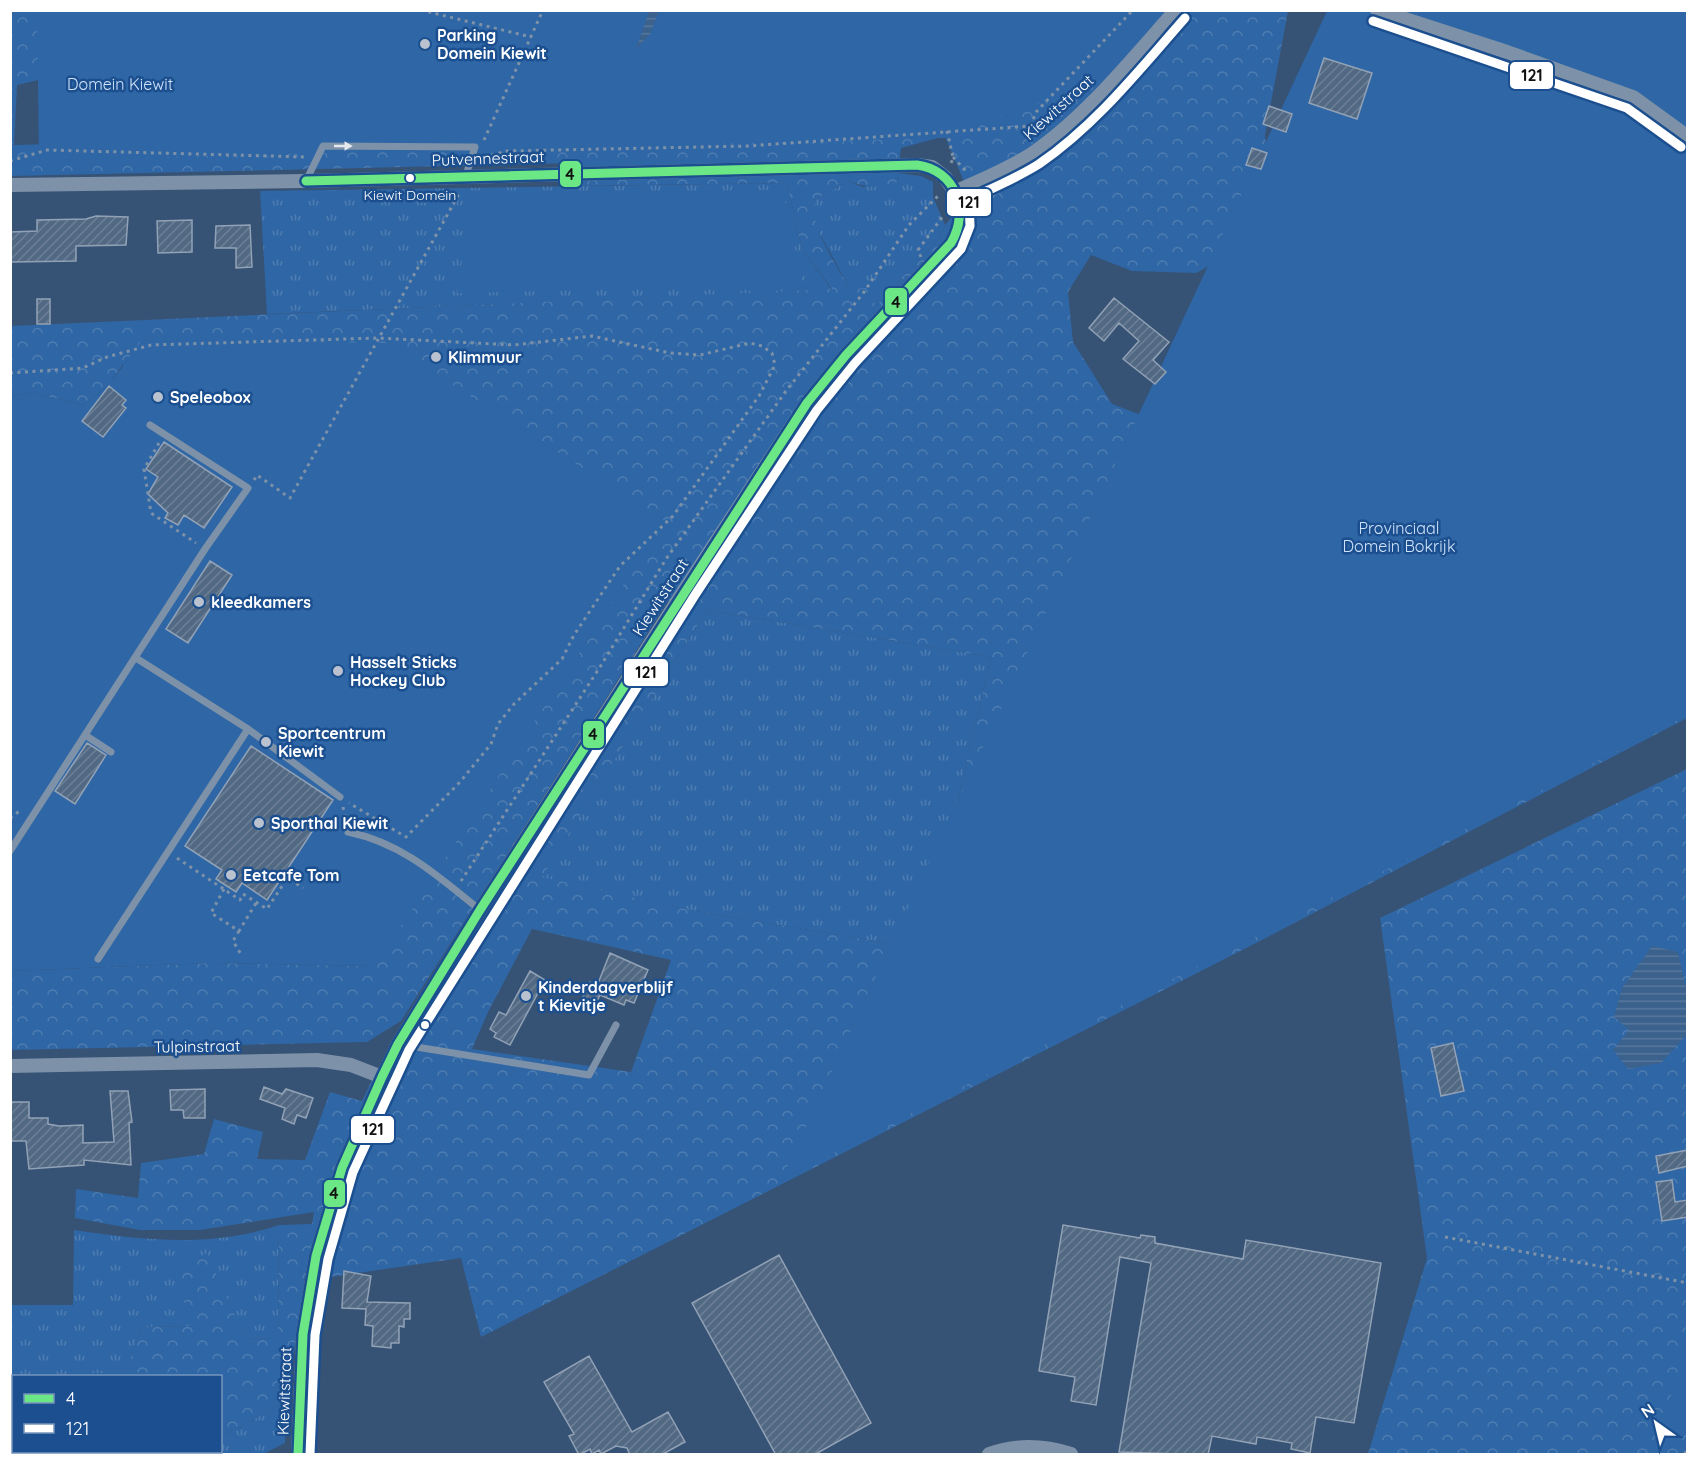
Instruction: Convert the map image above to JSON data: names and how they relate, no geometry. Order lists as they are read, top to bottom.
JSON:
{
  "streets": {
    "street": ["Kiewitstraat", "Putvennestraat", "Tulpinstraat"]
  },
  "crossings": [
    ["Kiewitstraat", "Putvennestraat"],
    ["Kiewitstraat", "Tulpinstraat"]
  ],
  "parks": ["Domein Kiewit", "Provinciaal Domein Bokrijk"],
  "places": [
    "Parking Domein Kiewit",
    "Kiewit Domein",
    "Klimmuur",
    "Speleobox",
    "kleedkamers",
    "Hasselt Sticks Hockey Club",
    "Sportcentrum Kiewit",
    "Sporthal Kiewit",
    "Eetcafe Tom",
    "Kinderdagverblijf t Kievitje"
  ],
  "lines": ["transit line 121", "transit line 4"],
  "legend": ["4", "121"],
  "north": "top left"
}
